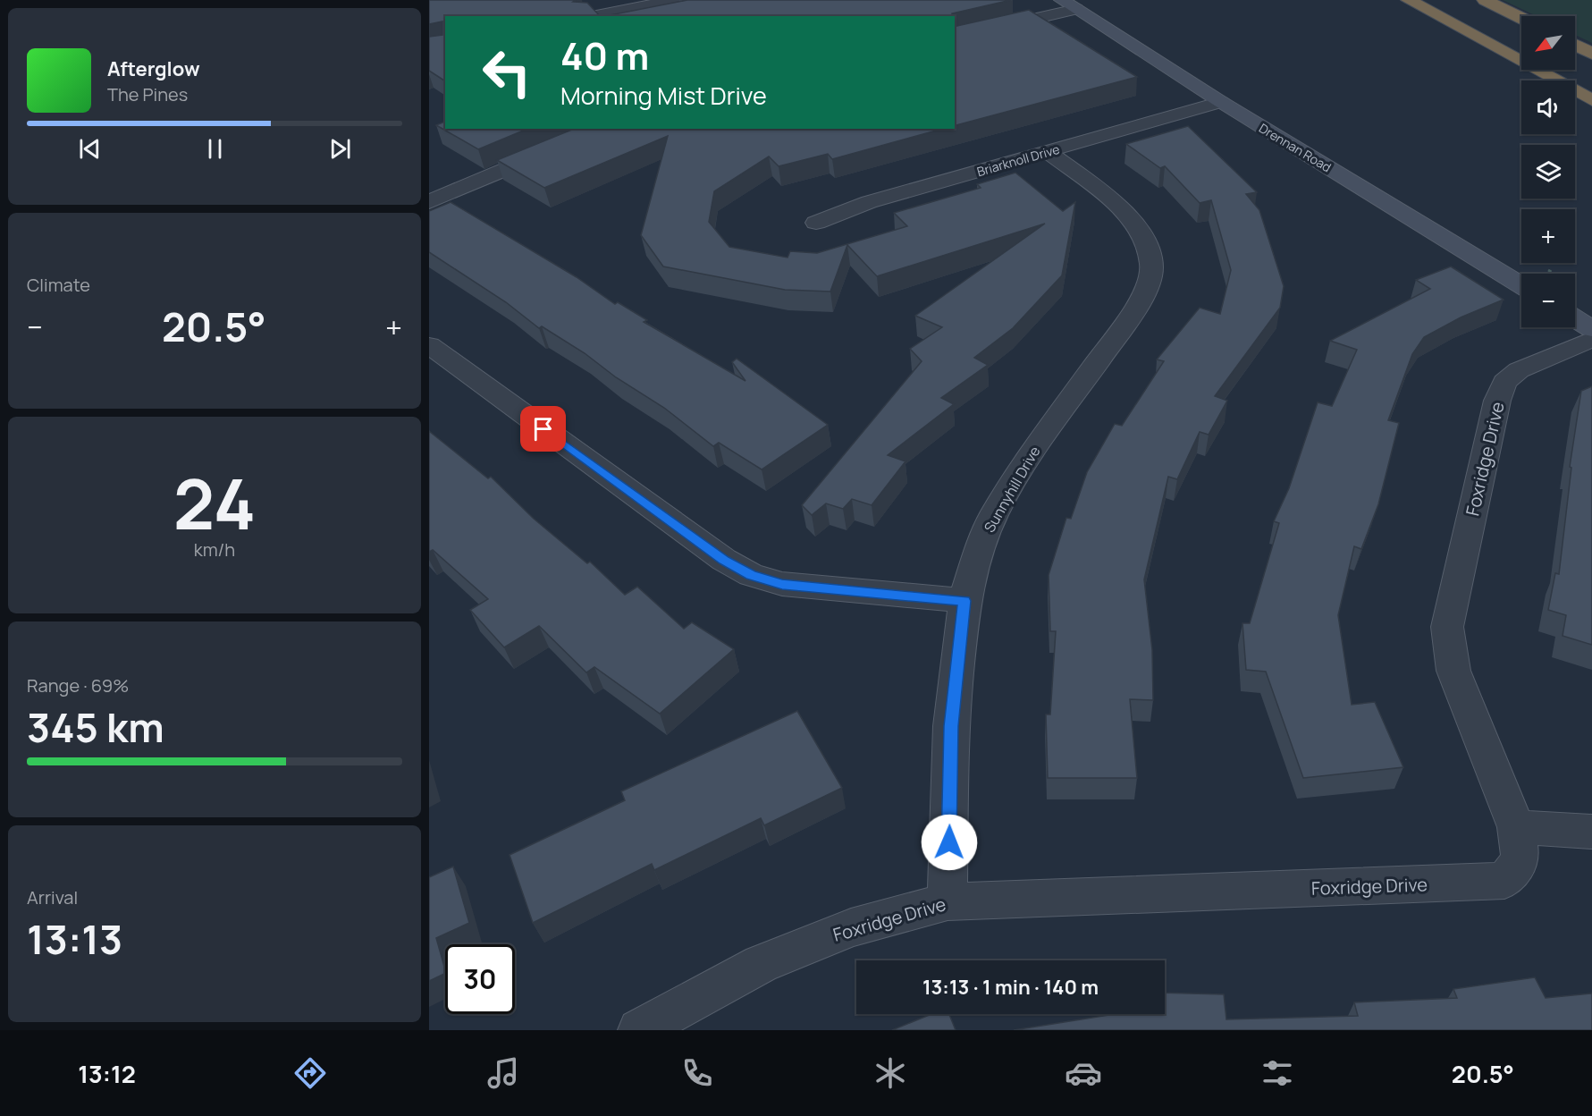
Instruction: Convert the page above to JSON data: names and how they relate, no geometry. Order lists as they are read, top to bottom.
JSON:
{
  "streets": {
    "street": [
      "Drennan Road",
      "Briarknoll Drive",
      "Foxridge Drive",
      "Sunnyhill Drive"
    ]
  },
  "crossings": [
    ["Drennan Road", "Briarknoll Drive"],
    ["Briarknoll Drive", "Sunnyhill Drive"],
    ["Foxridge Drive", "Sunnyhill Drive"]
  ],
  "north": "bottom left",
  "page": {
    "map_buttons": ["+", "−"],
    "turn": ["40 m", "Morning Mist Drive"],
    "song": ["Afterglow", "The Pines"],
    "tile": [
      "Climate",
      ["24", "km/h"],
      ["Range · 69%", "345 km"],
      ["Arrival", "13:13"]
    ],
    "heat": ["−", "20.5°", "+"],
    "limit": "30",
    "trip": "13:13 · 1 min · 140 m",
    "tabs": ["13:12", "20.5°"]
  }
}
